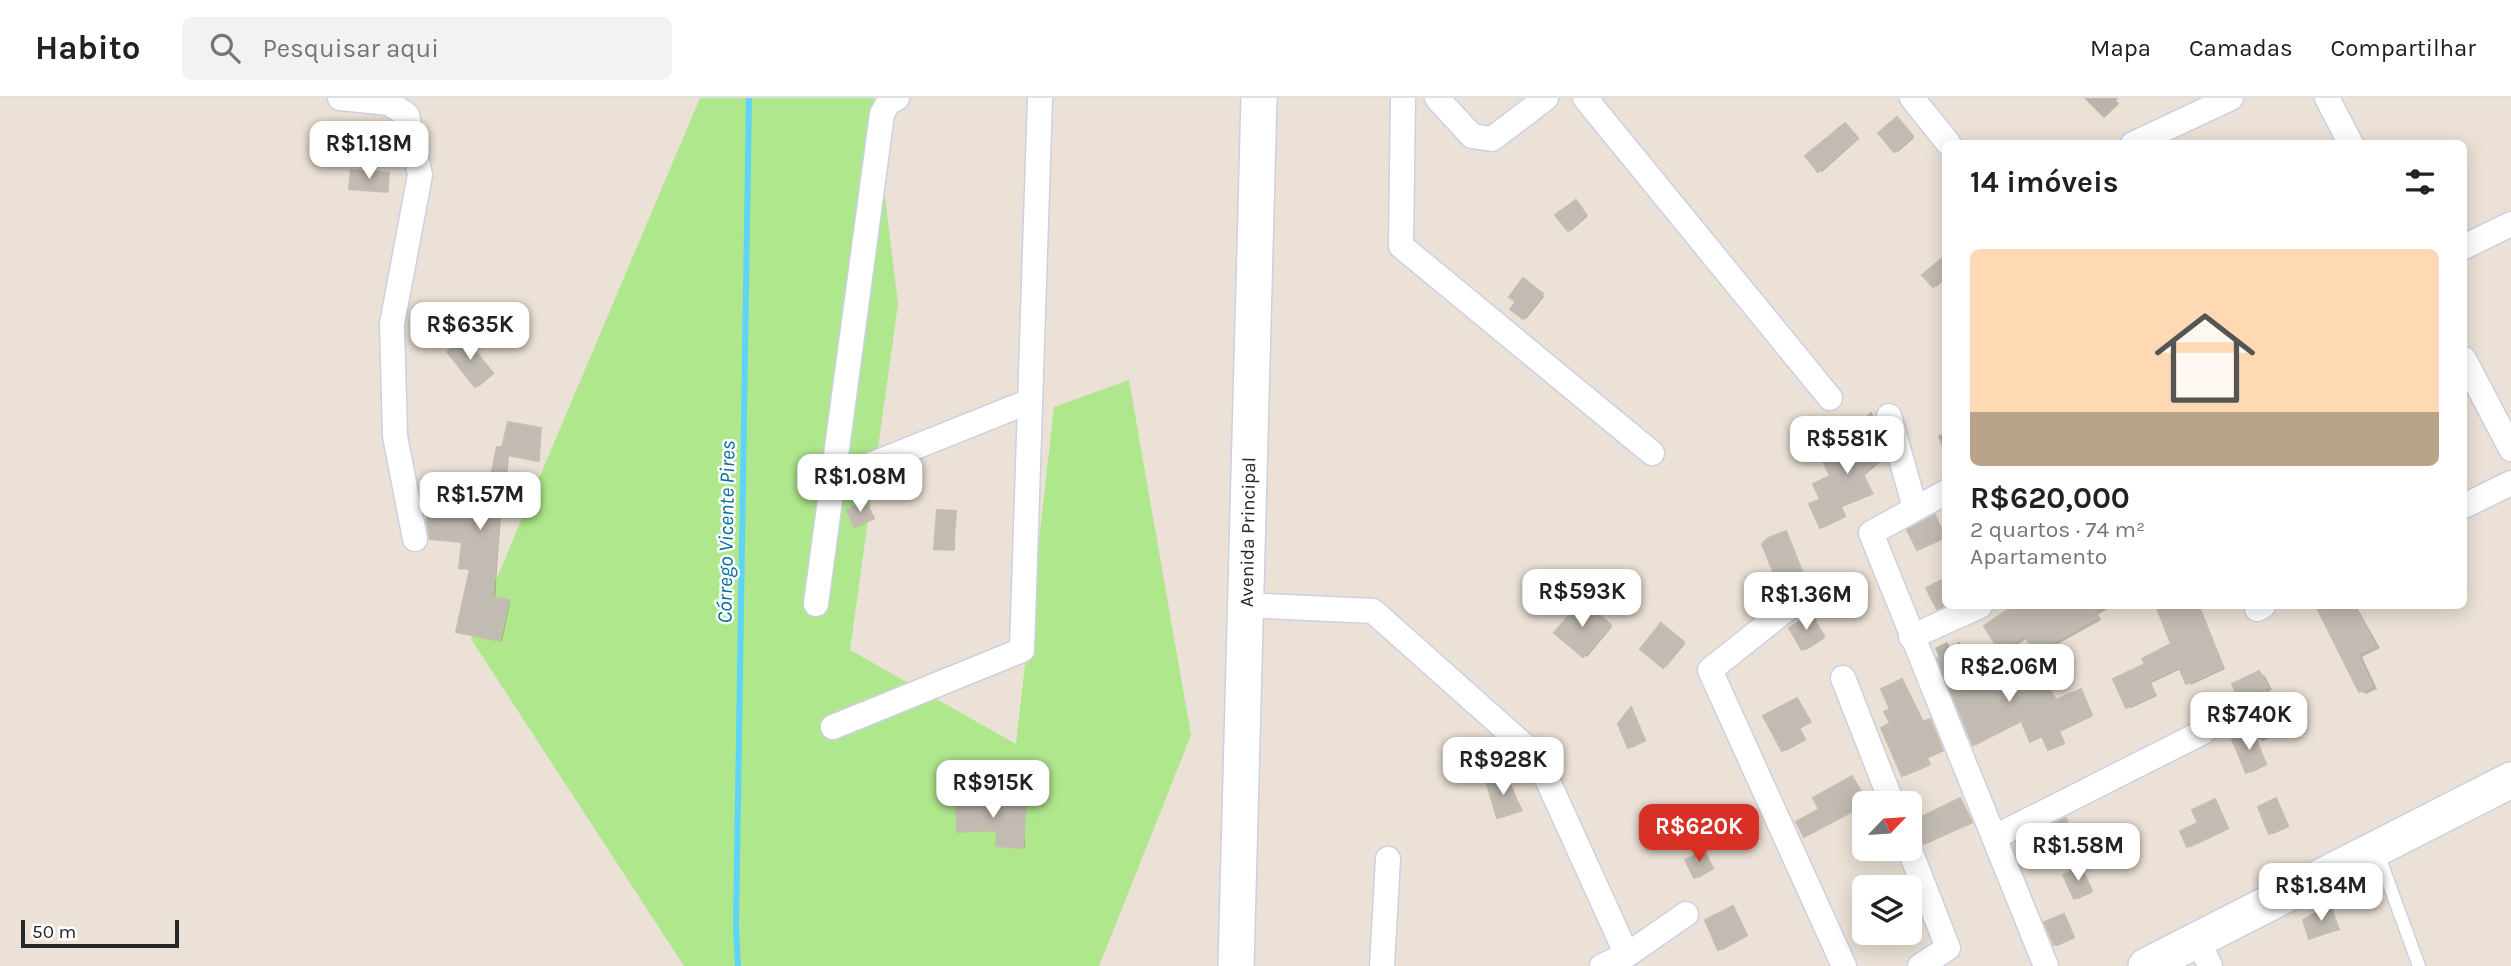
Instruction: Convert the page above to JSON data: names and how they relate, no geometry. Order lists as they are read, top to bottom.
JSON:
{
  "streets": {
    "street": ["Avenida Principal"]
  },
  "water": ["Córrego Vicente Pires"],
  "scale_bar": "50 m",
  "north": "top right",
  "page": {
    "header": "Habito",
    "search": "Pesquisar aqui",
    "nav": ["Mapa", "Camadas", "Compartilhar"],
    "price": [
      "R$1.18M",
      "R$635K",
      "R$581K",
      "R$1.08M",
      "R$1.57M",
      "R$593K",
      "R$1.36M",
      "R$2.06M",
      "R$740K",
      "R$928K",
      "R$915K",
      "R$620K",
      "R$1.58M",
      "R$1.84M"
    ],
    "heading": "14 imóveis",
    "list": [
      {
        "name": "R$620,000",
        "note": "2 quartos · 74 m² · Apartamento"
      }
    ],
    "scale": "50 m"
  }
}
